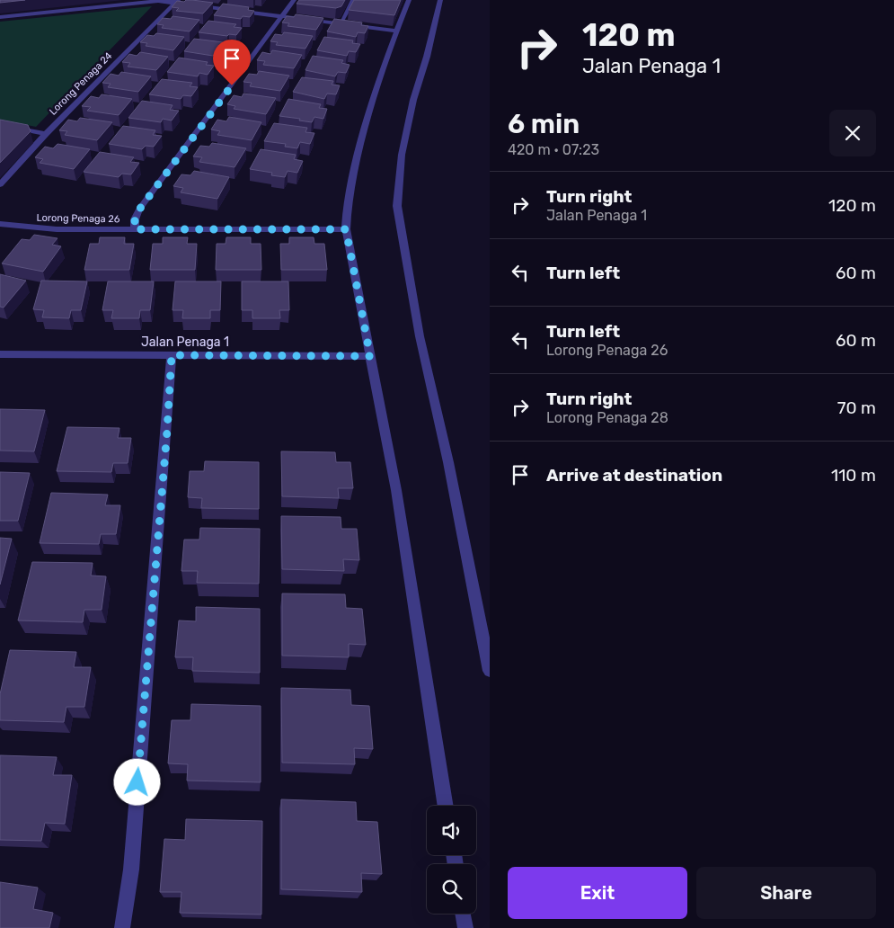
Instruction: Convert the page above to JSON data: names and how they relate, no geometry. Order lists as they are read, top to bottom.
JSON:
{
  "streets": {
    "street": ["Lorong Penaga 24", "Lorong Penaga 26", "Jalan Penaga 1"]
  },
  "page": {
    "turn": ["120 m", "Jalan Penaga 1"],
    "heading": ["6 min", "420 m · 07:23"],
    "list": [
      {
        "name": "Turn right",
        "note": "Jalan Penaga 1",
        "value": "120 m"
      },
      {
        "name": "Turn left",
        "value": "60 m"
      },
      {
        "name": "Turn left",
        "note": "Lorong Penaga 26",
        "value": "60 m"
      },
      {
        "name": "Turn right",
        "note": "Lorong Penaga 28",
        "value": "70 m"
      },
      {
        "name": "Arrive at destination",
        "value": "110 m"
      }
    ],
    "buttons": ["Exit", "Share"]
  }
}
